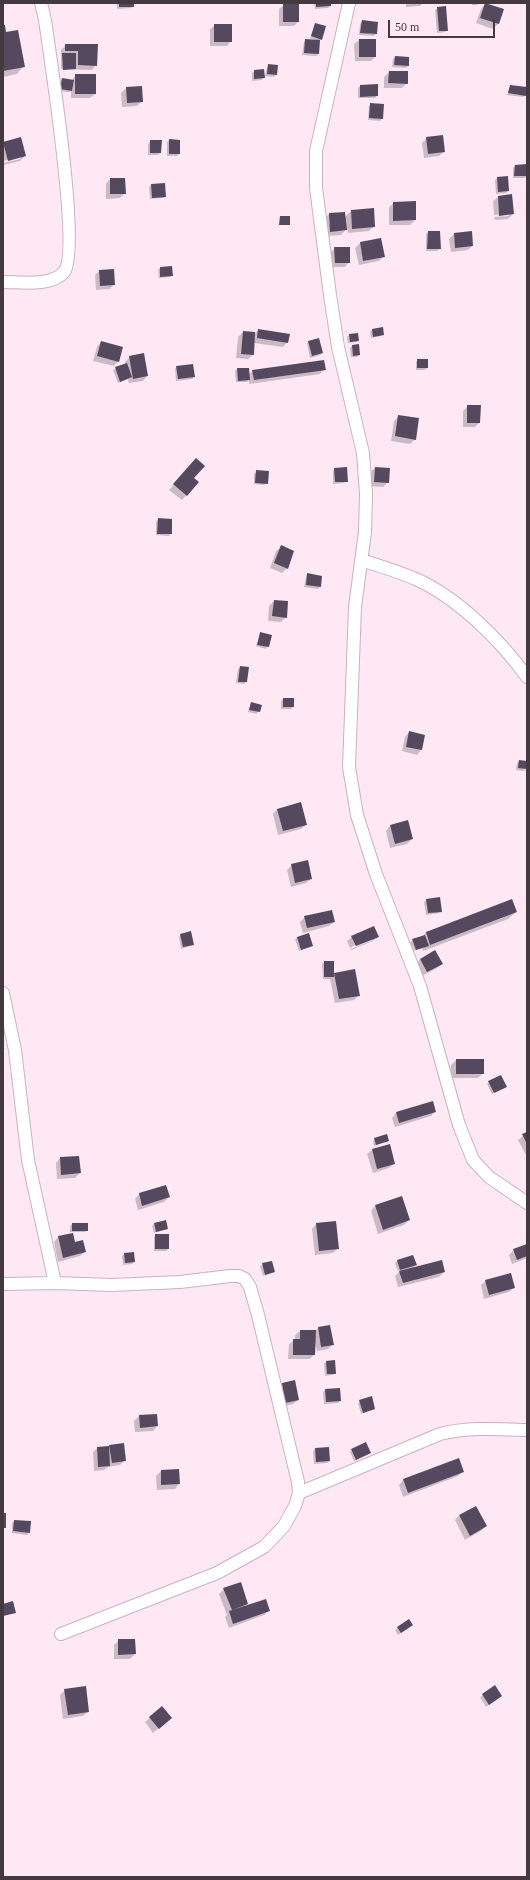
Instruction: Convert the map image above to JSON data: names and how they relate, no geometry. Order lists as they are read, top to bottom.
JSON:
{
  "scale_bar": "50 m"
}
